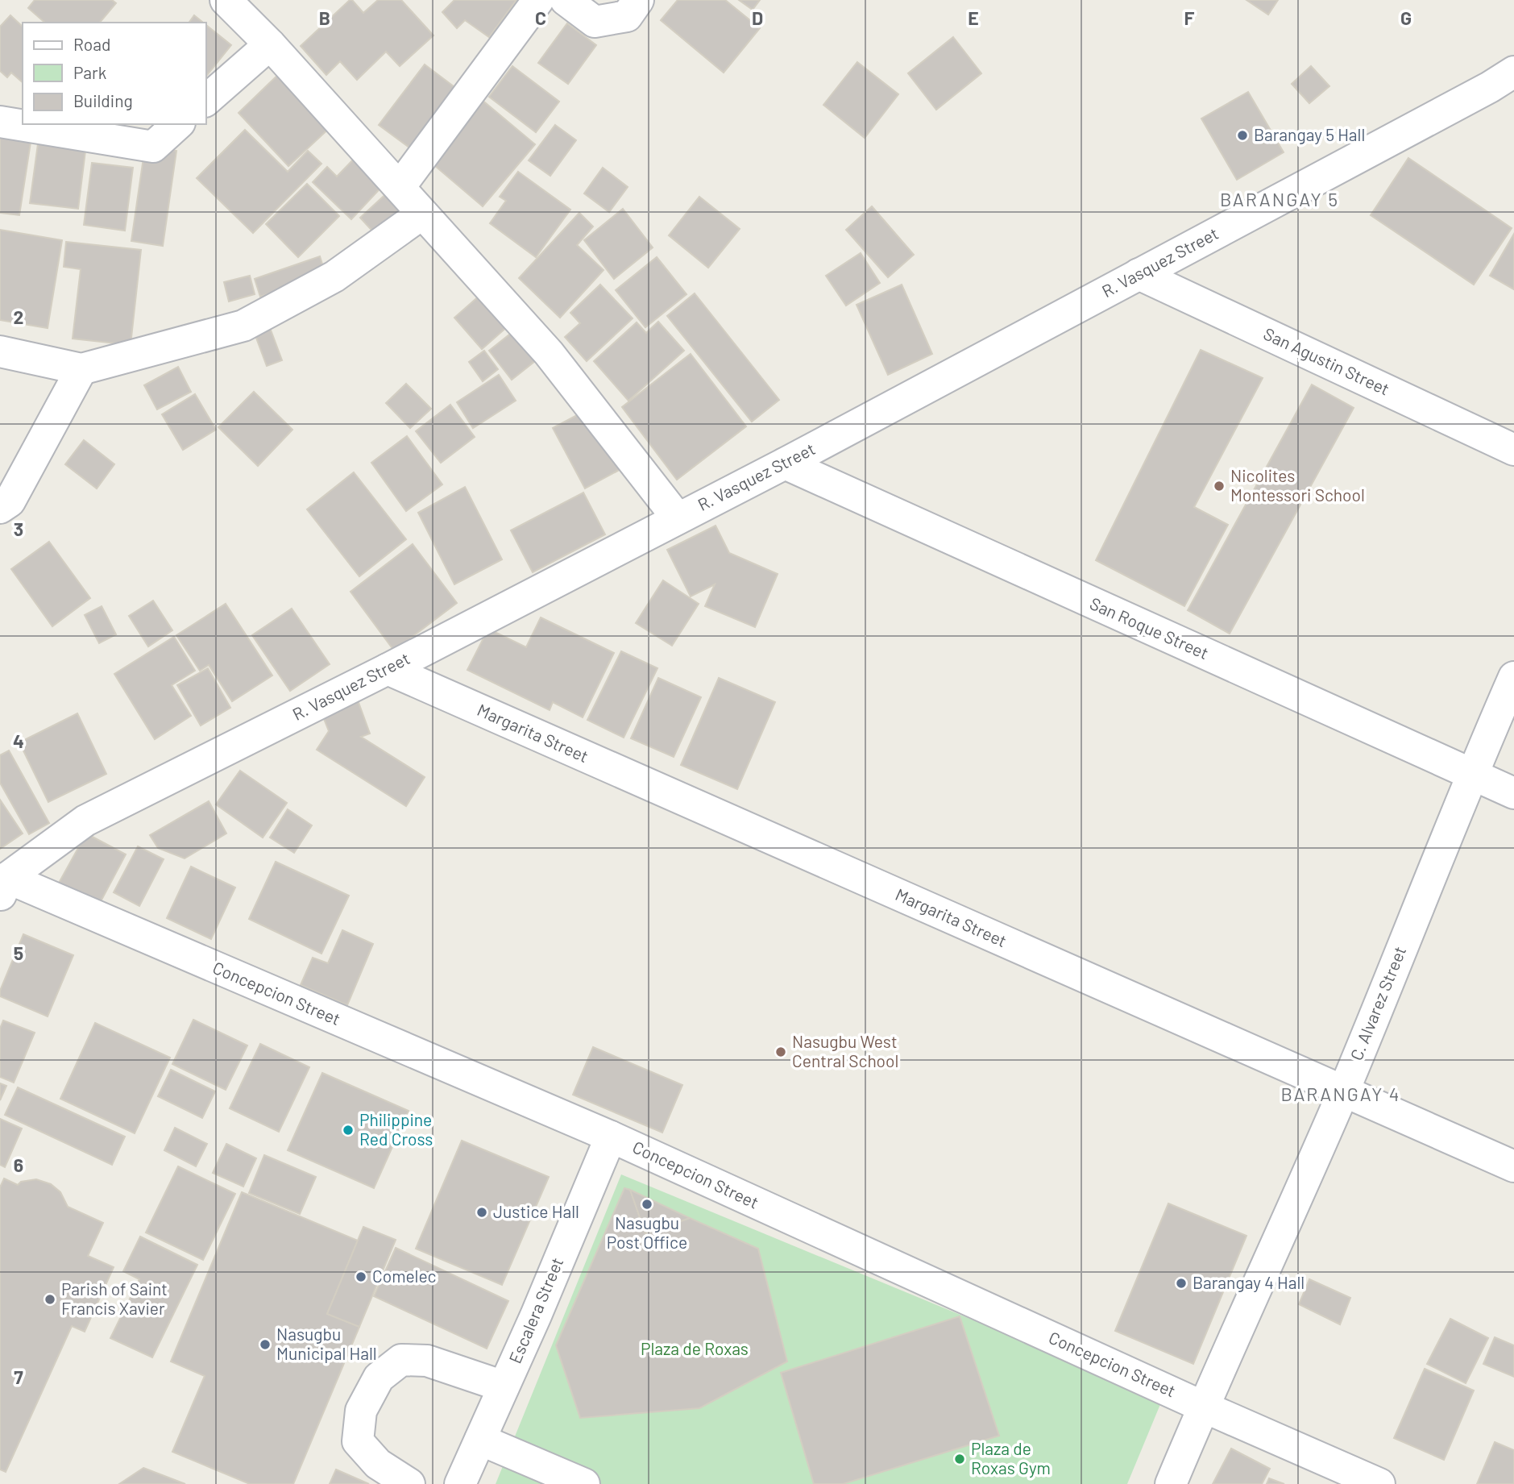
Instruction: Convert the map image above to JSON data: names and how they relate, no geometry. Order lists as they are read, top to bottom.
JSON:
{
  "streets": {
    "street": [
      "R. Vasquez Street",
      "San Agustin Street",
      "San Roque Street",
      "Margarita Street",
      "Concepcion Street",
      "C. Alvarez Street",
      "Escalera Street"
    ]
  },
  "crossings": [
    ["R. Vasquez Street", "San Agustin Street"],
    ["R. Vasquez Street", "San Roque Street"],
    ["R. Vasquez Street", "Margarita Street"],
    ["R. Vasquez Street", "Concepcion Street"],
    ["San Roque Street", "C. Alvarez Street"],
    ["Margarita Street", "C. Alvarez Street"],
    ["Concepcion Street", "C. Alvarez Street"],
    ["Concepcion Street", "Escalera Street"]
  ],
  "districts": ["BARANGAY 5", "BARANGAY 4"],
  "parks": ["Plaza de Roxas"],
  "places": [
    "Barangay 5 Hall",
    "Nicolites Montessori School",
    "Nasugbu West Central School",
    "Philippine Red Cross",
    "Nasugbu Post Office",
    "Justice Hall",
    "Comelec",
    "Barangay 4 Hall",
    "Parish of Saint Francis Xavier",
    "Nasugbu Municipal Hall",
    "Plaza de Roxas Gym"
  ],
  "legend": ["Road", "Park", "Building"],
  "grid": {
    "columns": [
      "B",
      "C",
      "D",
      "E",
      "F",
      "G"
    ],
    "rows": [
      "2",
      "3",
      "4",
      "5",
      "6",
      "7"
    ]
  }
}
